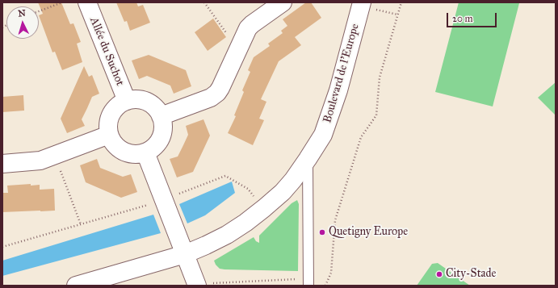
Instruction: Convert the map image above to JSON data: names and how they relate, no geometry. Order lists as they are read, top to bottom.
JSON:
{
  "streets": {
    "street": ["Allée du Suchot", "Boulevard de l'Europe"]
  },
  "places": ["Quetigny Europe", "City-Stade"],
  "scale_bar": "20 m",
  "north": "top"
}
